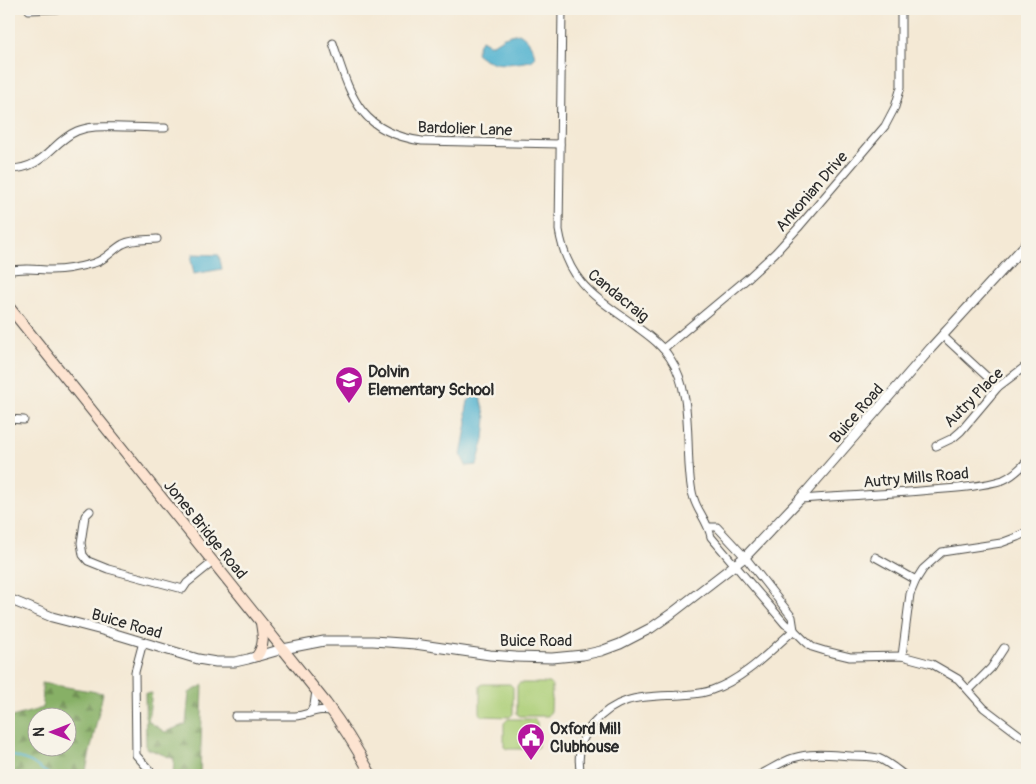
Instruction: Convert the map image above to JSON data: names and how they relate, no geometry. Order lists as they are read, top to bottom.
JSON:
{
  "streets": {
    "main road": ["Jones Bridge Road"],
    "street": [
      "Bardolier Lane",
      "Ankonian Drive",
      "Candacraig",
      "Autry Place",
      "Buice Road",
      "Autry Mills Road"
    ]
  },
  "crossings": [
    ["Bardolier Lane", "Candacraig"],
    ["Ankonian Drive", "Candacraig"],
    ["Candacraig", "Buice Road"],
    ["Buice Road", "Autry Mills Road"],
    ["Buice Road", "Jones Bridge Road"]
  ],
  "places": {
    "school or university": ["Dolvin Elementary School"],
    "public building": ["Oxford Mill Clubhouse"]
  },
  "north": "left"
}
